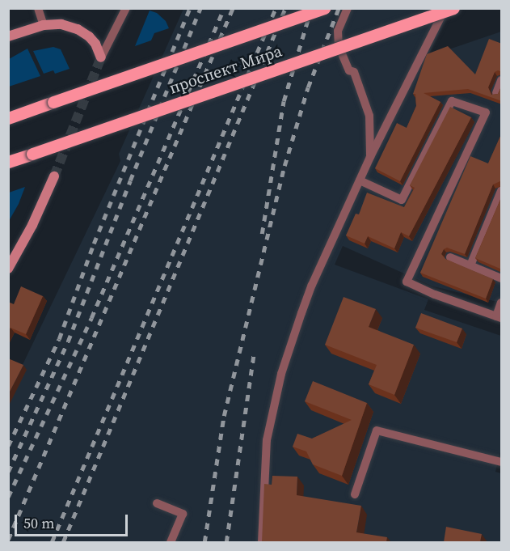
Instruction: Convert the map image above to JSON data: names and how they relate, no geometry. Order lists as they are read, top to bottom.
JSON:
{
  "streets": {
    "main road": ["проспект Мира"]
  },
  "scale_bar": "50 m"
}
